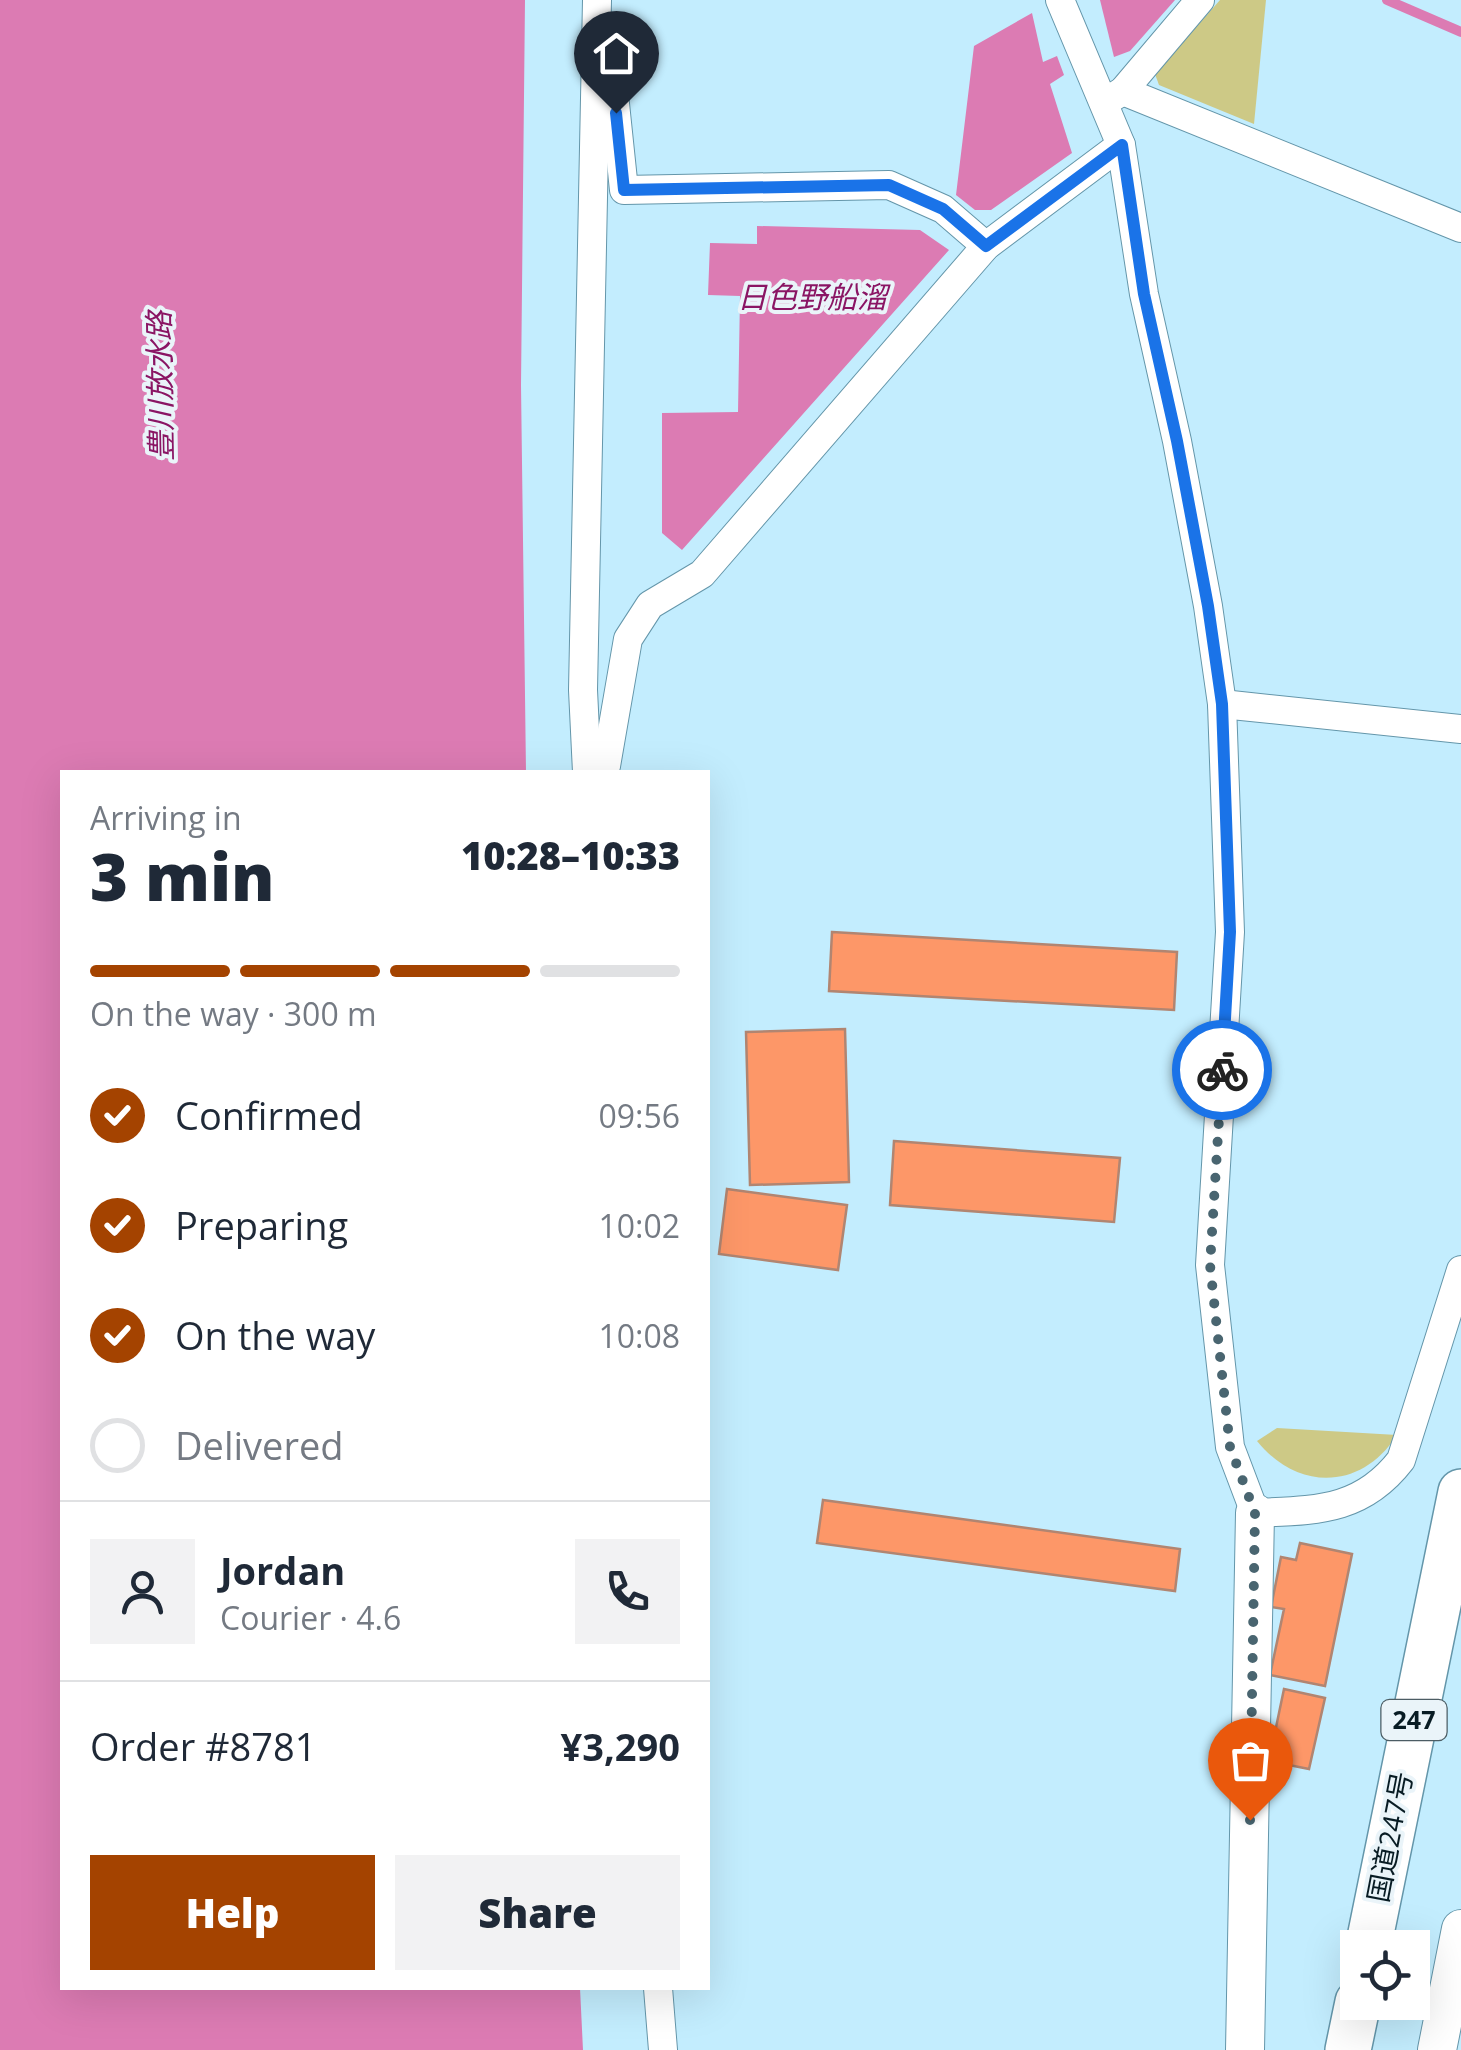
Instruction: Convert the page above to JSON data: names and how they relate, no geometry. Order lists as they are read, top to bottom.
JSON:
{
  "streets": {
    "highway": ["247", "国道247号"]
  },
  "water": ["日色野船溜", "豊川放水路"],
  "page": {
    "heading": ["3 min", "Arriving in", "10:28–10:33"],
    "panel": [
      "Jordan",
      "Courier · 4.6",
      "Order #8781",
      "¥3,290"
    ],
    "bar": "On the way · 300 m",
    "list": [
      ["Confirmed", "09:56"],
      ["Preparing", "10:02"],
      ["On the way", "10:08"],
      "Delivered"
    ],
    "buttons": ["Help", "Share"]
  }
}
